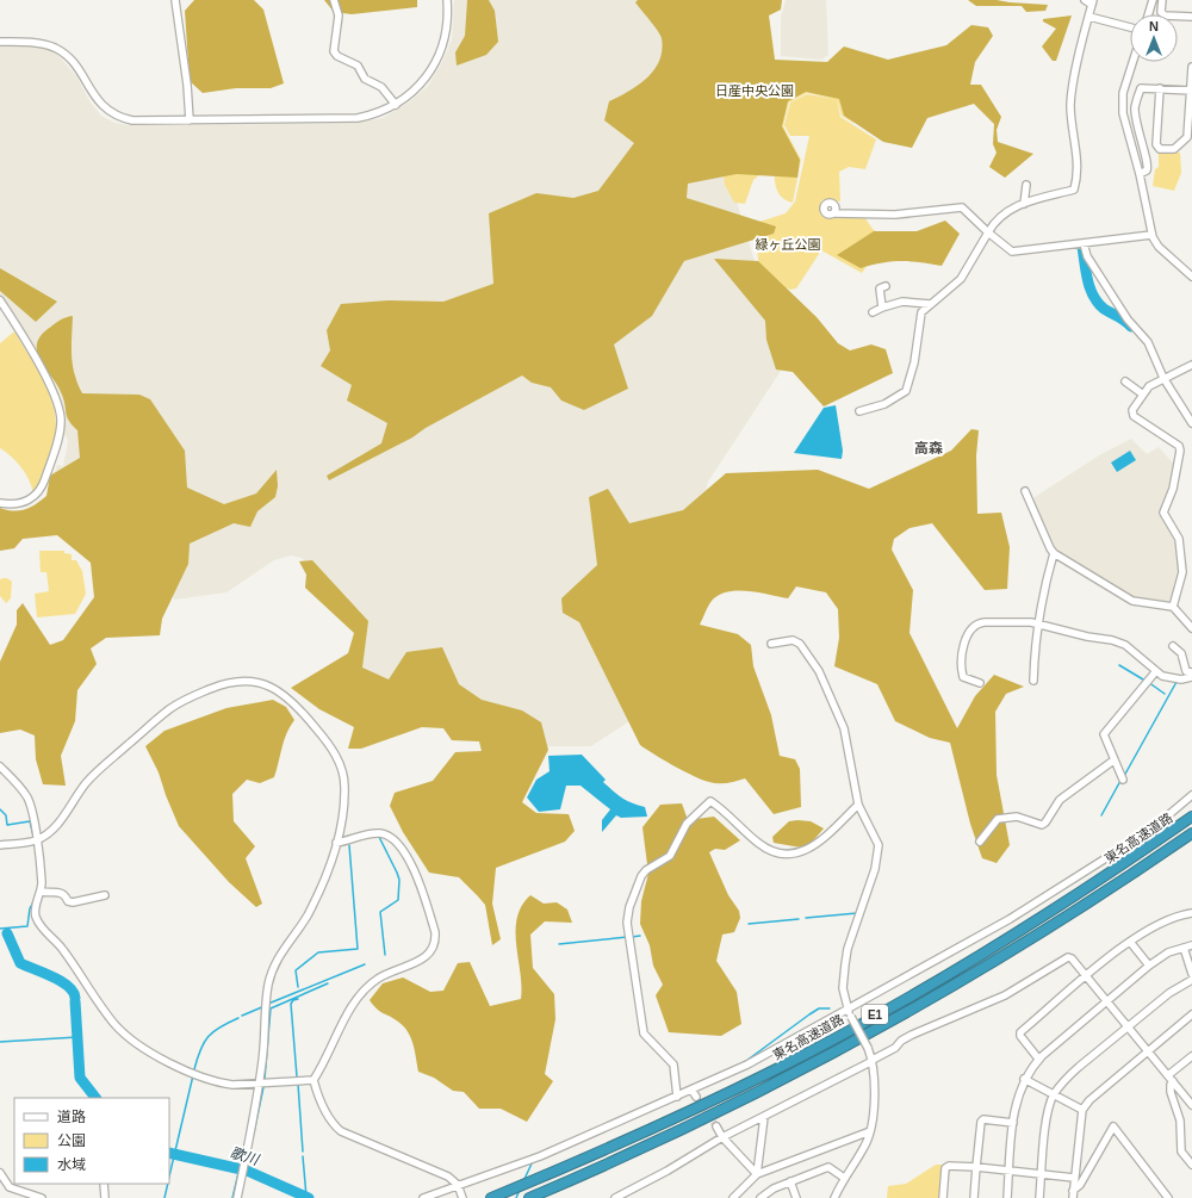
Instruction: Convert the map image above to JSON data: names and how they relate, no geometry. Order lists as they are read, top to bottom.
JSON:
{
  "streets": {
    "highway": ["東名高速道路", "E1"]
  },
  "districts": ["高森"],
  "water": ["歌川"],
  "parks": ["日産中央公園", "緑ヶ丘公園"],
  "legend": ["道路", "公園", "水域"],
  "north": "top"
}
